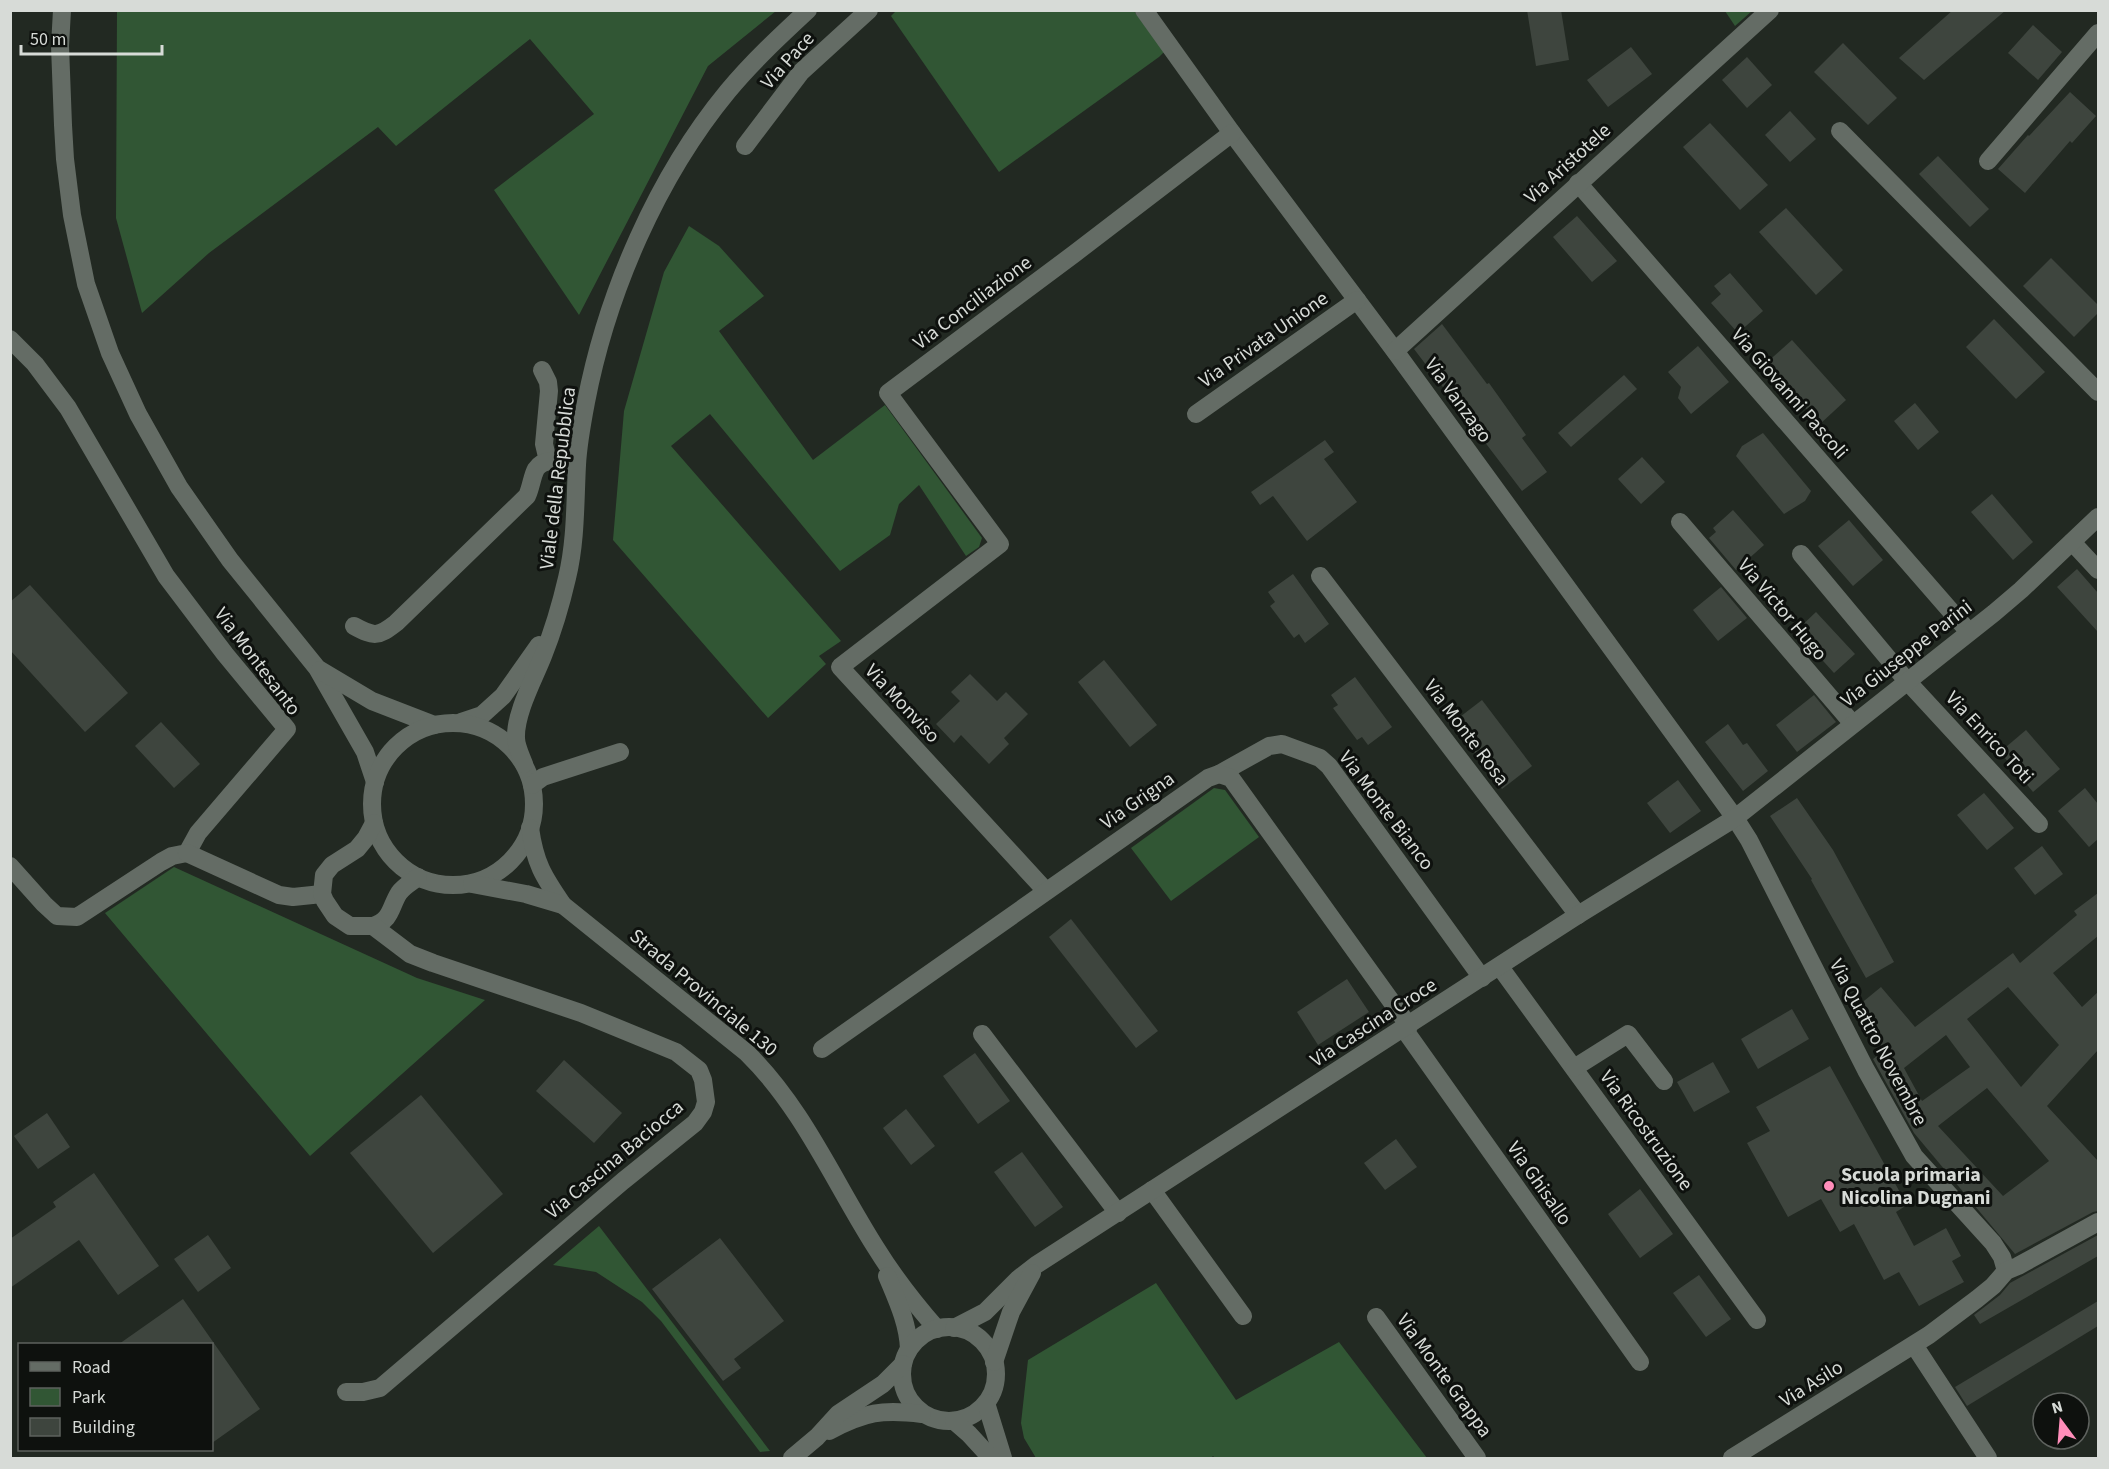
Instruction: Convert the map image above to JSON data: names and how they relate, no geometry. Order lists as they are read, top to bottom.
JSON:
{
  "streets": {
    "street": [
      "Via Pace",
      "Via Aristotele",
      "Via Conciliazione",
      "Via Privata Unione",
      "Via Giovanni Pascoli",
      "Via Vanzago",
      "Viale della Repubblica",
      "Via Victor Hugo",
      "Via Giuseppe Parini",
      "Via Montesanto",
      "Via Monviso",
      "Via Monte Rosa",
      "Via Enrico Toti",
      "Via Grigna",
      "Via Monte Bianco",
      "Strada Provinciale 130",
      "Via Cascina Croce",
      "Via Quattro Novembre",
      "Via Ricostruzione",
      "Via Cascina Baciocca",
      "Via Ghisallo",
      "Via Monte Grappa",
      "Via Asilo"
    ]
  },
  "crossings": [
    ["Via Aristotele", "Via Giovanni Pascoli"],
    ["Via Aristotele", "Via Vanzago"],
    ["Via Conciliazione", "Via Vanzago"],
    ["Via Conciliazione", "Via Monviso"],
    ["Via Privata Unione", "Via Vanzago"],
    ["Via Giovanni Pascoli", "Via Giuseppe Parini"],
    ["Via Vanzago", "Via Giuseppe Parini"],
    ["Via Vanzago", "Via Cascina Croce"],
    ["Via Vanzago", "Via Quattro Novembre"],
    ["Viale della Repubblica", "Strada Provinciale 130"],
    ["Via Victor Hugo", "Via Giuseppe Parini"],
    ["Via Giuseppe Parini", "Via Enrico Toti"],
    ["Via Giuseppe Parini", "Via Cascina Croce"],
    ["Via Giuseppe Parini", "Via Quattro Novembre"],
    ["Via Monviso", "Via Grigna"],
    ["Via Monte Rosa", "Via Cascina Croce"],
    ["Via Grigna", "Via Monte Bianco"],
    ["Via Monte Bianco", "Via Cascina Croce"],
    ["Strada Provinciale 130", "Via Cascina Croce"],
    ["Via Cascina Croce", "Via Quattro Novembre"],
    ["Via Cascina Croce", "Via Ricostruzione"],
    ["Via Cascina Croce", "Via Ghisallo"],
    ["Via Quattro Novembre", "Via Asilo"]
  ],
  "places": ["Scuola primaria Nicolina Dugnani"],
  "legend": ["Road", "Park", "Building"],
  "scale_bar": "50 m",
  "north": "top"
}
